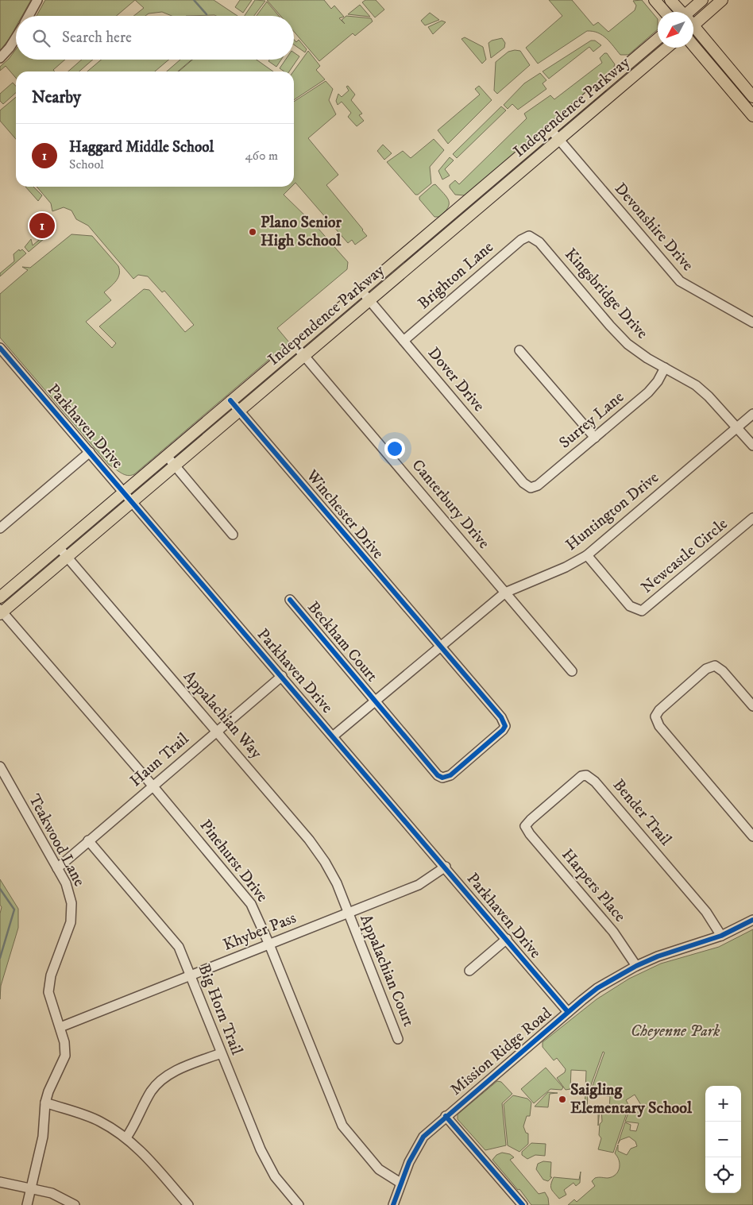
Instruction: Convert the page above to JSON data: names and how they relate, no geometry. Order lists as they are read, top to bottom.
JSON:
{
  "streets": {
    "main road": ["Independence Parkway"],
    "street": [
      "Devonshire Drive",
      "Brighton Lane",
      "Kingsbridge Drive",
      "Dover Drive",
      "Surrey Lane",
      "Parkhaven Drive",
      "Canterbury Drive",
      "Huntington Drive",
      "Winchester Drive",
      "Newcastle Circle",
      "Beckham Court",
      "Appalachian Way",
      "Haun Trail",
      "Bender Trail",
      "Teakwood Lane",
      "Pinehurst Drive",
      "Harpers Place",
      "Khyber Pass",
      "Appalachian Court",
      "Big Horn Trail",
      "Mission Ridge Road"
    ]
  },
  "crossings": [
    ["Independence Parkway", "Devonshire Drive"],
    ["Independence Parkway", "Dover Drive"],
    ["Independence Parkway", "Parkhaven Drive"],
    ["Independence Parkway", "Canterbury Drive"],
    ["Independence Parkway", "Winchester Drive"],
    ["Independence Parkway", "Appalachian Way"],
    ["Independence Parkway", "Pinehurst Drive"],
    ["Brighton Lane", "Kingsbridge Drive"],
    ["Brighton Lane", "Dover Drive"],
    ["Kingsbridge Drive", "Surrey Lane"],
    ["Kingsbridge Drive", "Huntington Drive"],
    ["Dover Drive", "Surrey Lane"],
    ["Parkhaven Drive", "Huntington Drive"],
    ["Parkhaven Drive", "Haun Trail"],
    ["Parkhaven Drive", "Khyber Pass"],
    ["Parkhaven Drive", "Mission Ridge Road"],
    ["Canterbury Drive", "Huntington Drive"],
    ["Huntington Drive", "Winchester Drive"],
    ["Huntington Drive", "Newcastle Circle"],
    ["Huntington Drive", "Beckham Court"],
    ["Winchester Drive", "Beckham Court"],
    ["Appalachian Way", "Haun Trail"],
    ["Appalachian Way", "Khyber Pass"],
    ["Appalachian Way", "Appalachian Court"],
    ["Haun Trail", "Teakwood Lane"],
    ["Haun Trail", "Pinehurst Drive"],
    ["Haun Trail", "Big Horn Trail"],
    ["Bender Trail", "Harpers Place"],
    ["Bender Trail", "Mission Ridge Road"],
    ["Teakwood Lane", "Khyber Pass"],
    ["Pinehurst Drive", "Khyber Pass"],
    ["Pinehurst Drive", "Mission Ridge Road"],
    ["Harpers Place", "Mission Ridge Road"],
    ["Khyber Pass", "Appalachian Court"],
    ["Khyber Pass", "Big Horn Trail"]
  ],
  "parks": ["Cheyenne Park"],
  "places": ["Plano Senior High School", "Saigling Elementary School"],
  "north": "bottom left",
  "page": {
    "search": "Search here",
    "heading": "Nearby",
    "list": [
      {
        "mark": "1",
        "name": "Haggard Middle School",
        "note": "School",
        "value": "460 m"
      }
    ],
    "pins": "1",
    "map_buttons": ["+", "−"]
  }
}
